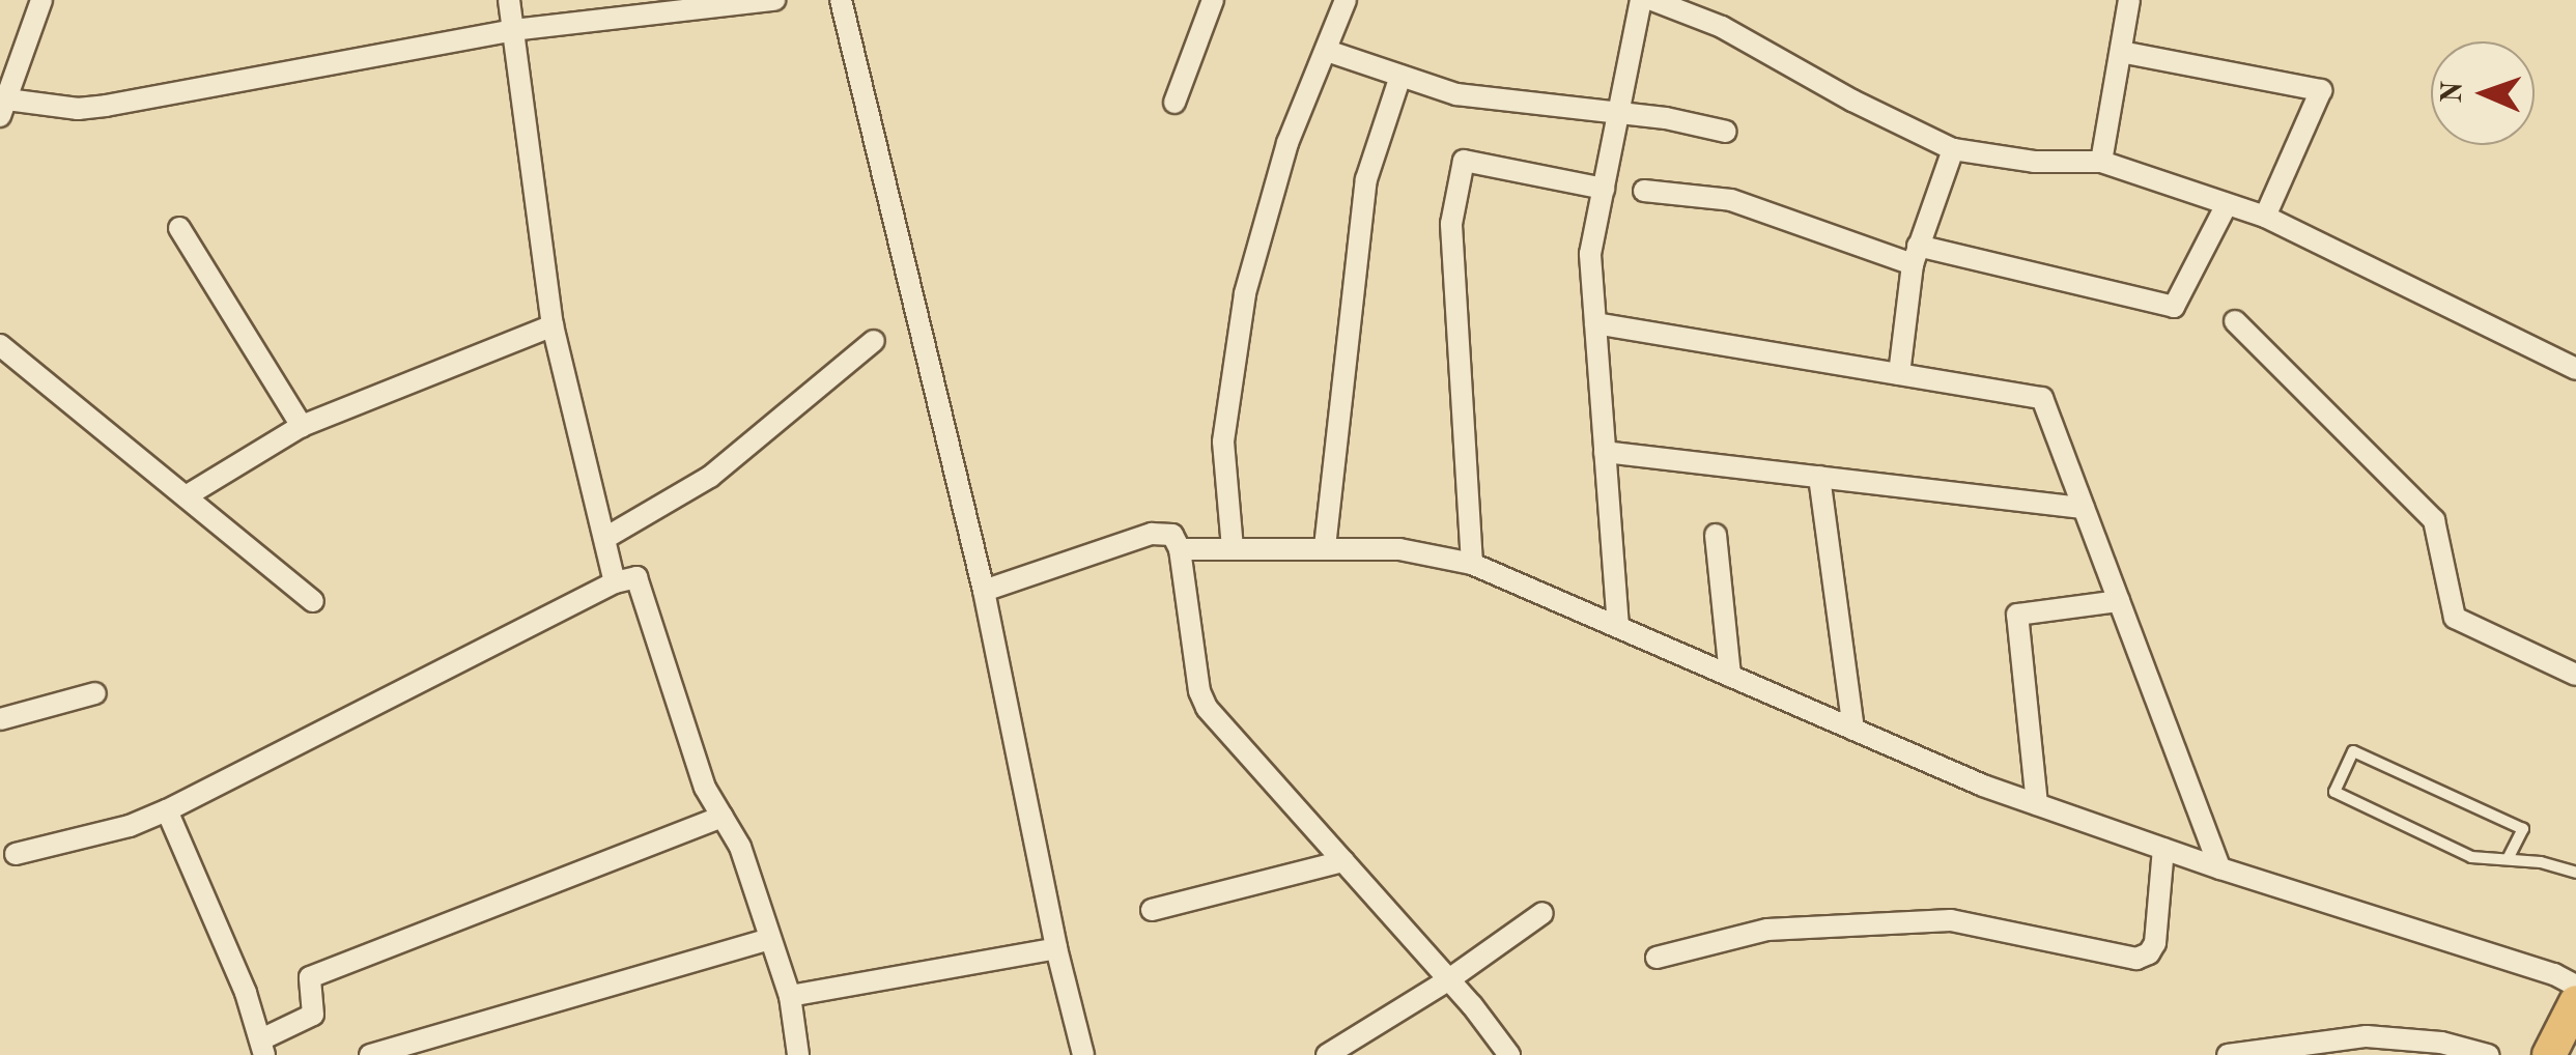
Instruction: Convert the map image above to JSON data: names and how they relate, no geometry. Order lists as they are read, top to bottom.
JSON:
{
  "north": "left"
}
